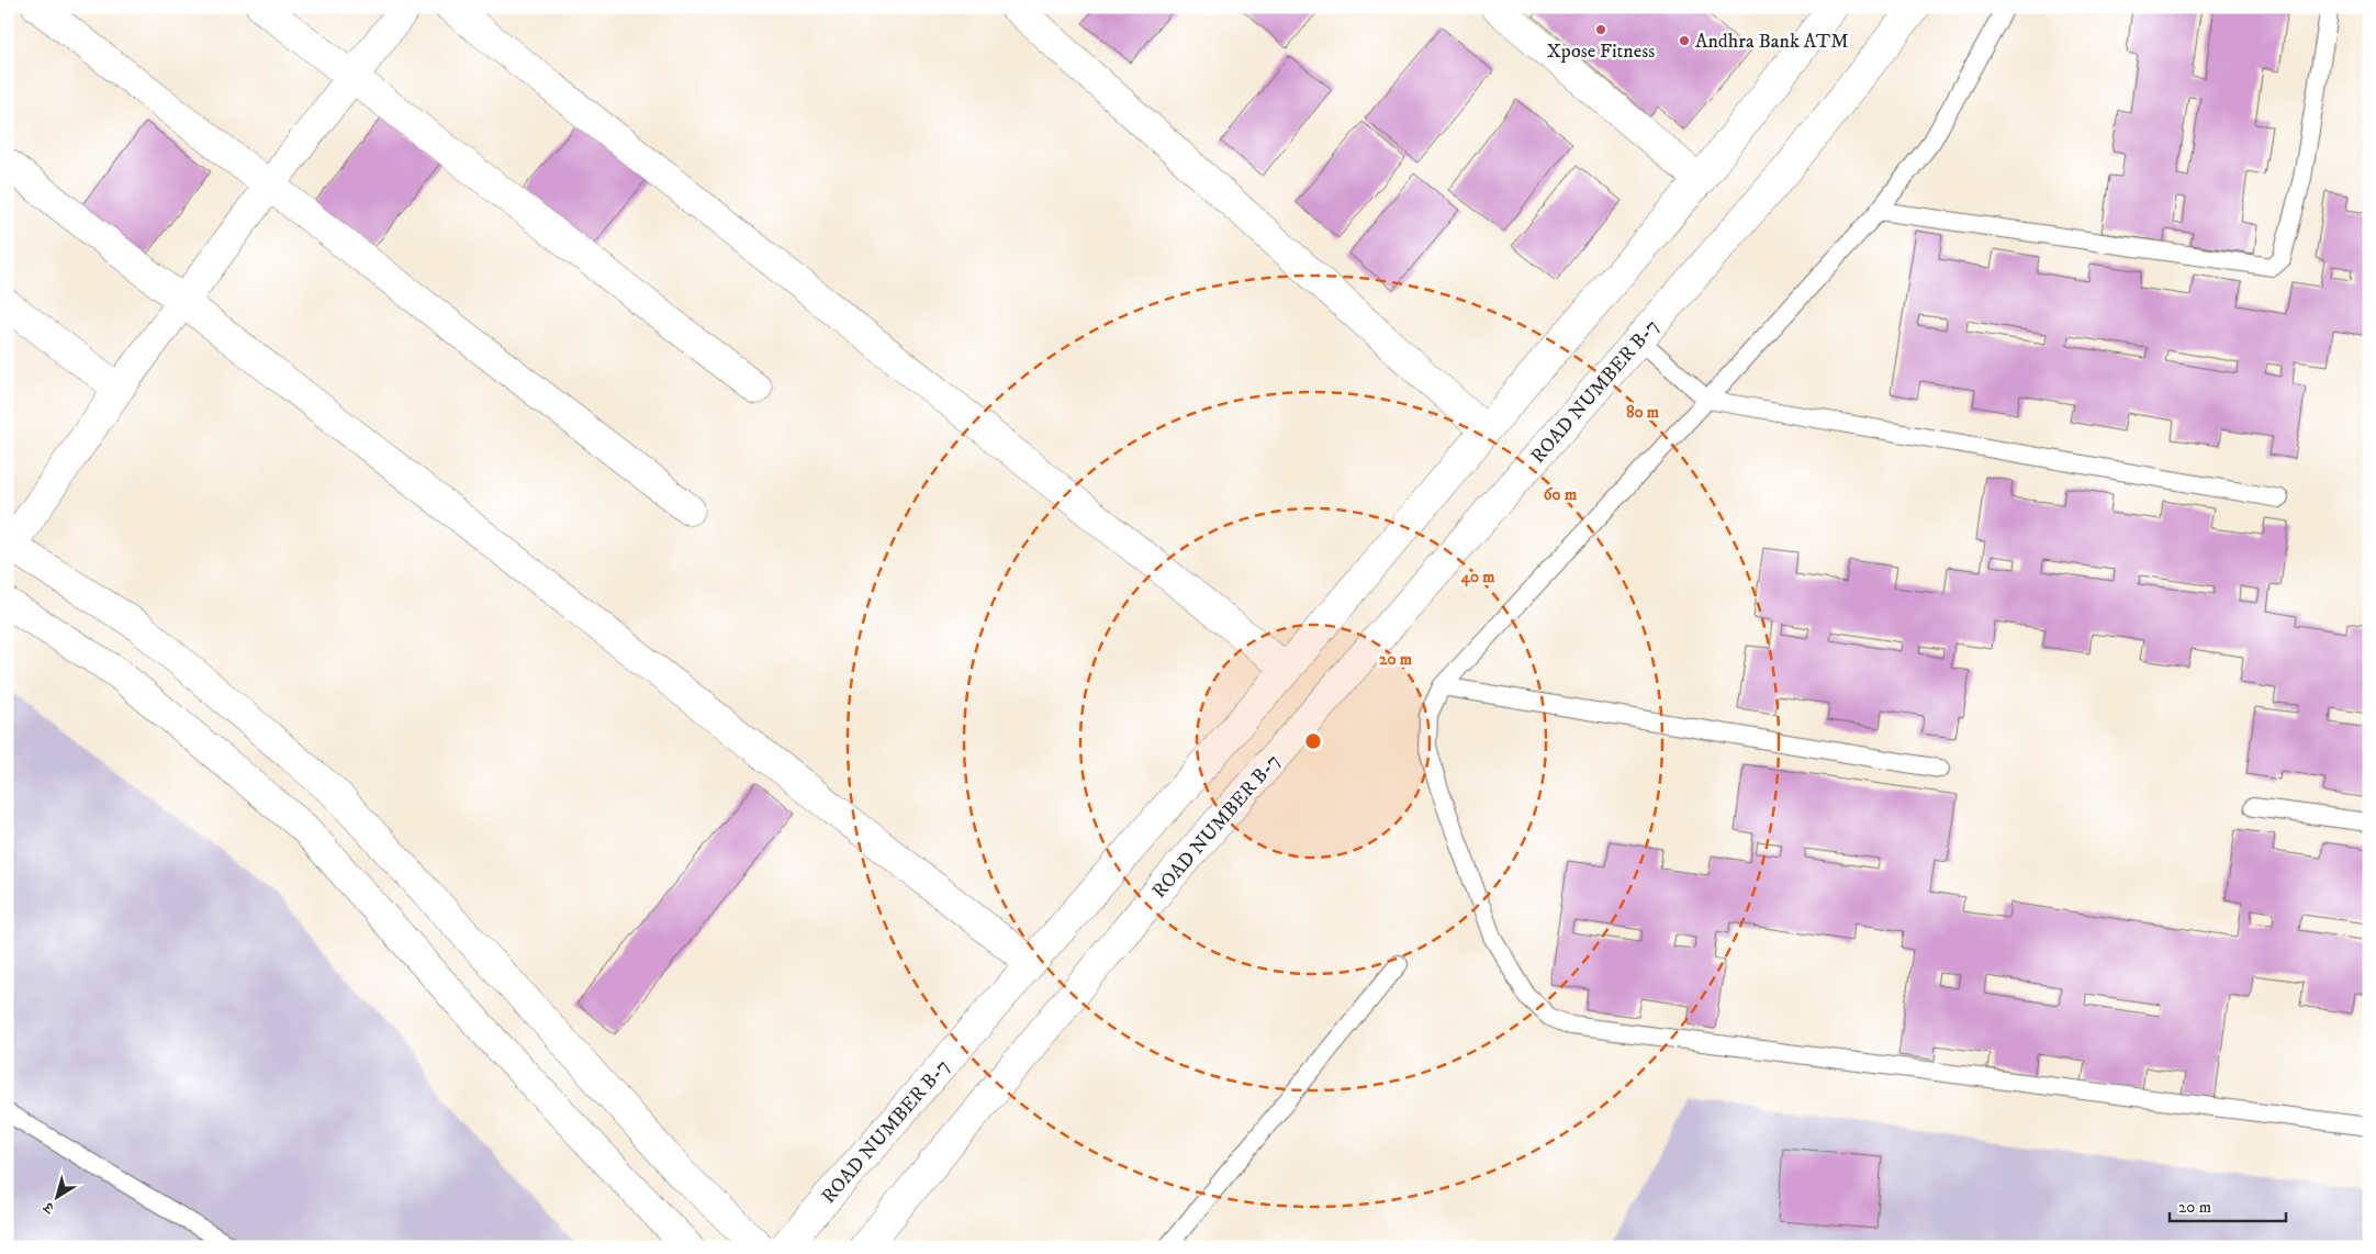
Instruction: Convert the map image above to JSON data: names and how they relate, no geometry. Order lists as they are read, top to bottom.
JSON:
{
  "streets": {
    "street": ["ROAD NUMBER B-7"]
  },
  "places": ["Xpose Fitness", "Andhra Bank ATM"],
  "scale_bar": "20 m",
  "north": "bottom left",
  "rings": [
    "80 m",
    "60 m",
    "40 m",
    "20 m"
  ]
}
